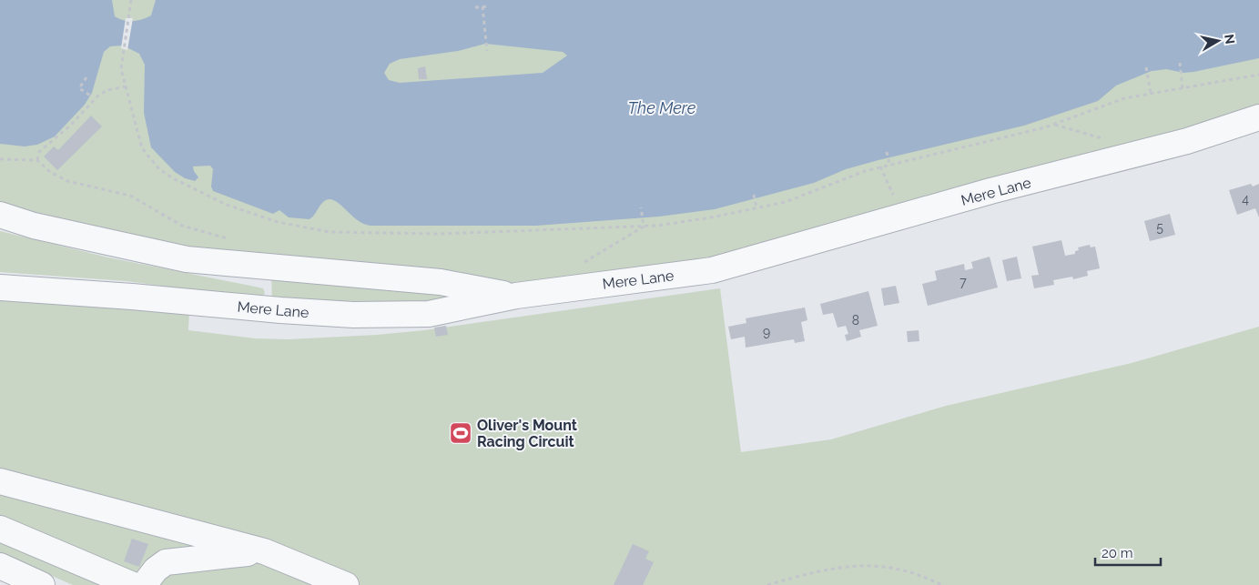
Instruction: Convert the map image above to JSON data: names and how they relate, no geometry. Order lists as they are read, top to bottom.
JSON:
{
  "streets": {
    "street": ["Mere Lane"]
  },
  "water": ["The Mere"],
  "places": {
    "sports": ["Oliver's Mount Racing Circuit"]
  },
  "house_numbers": [
    "4",
    "5",
    "7",
    "8",
    "9"
  ],
  "scale_bar": "20 m",
  "north": "right"
}
